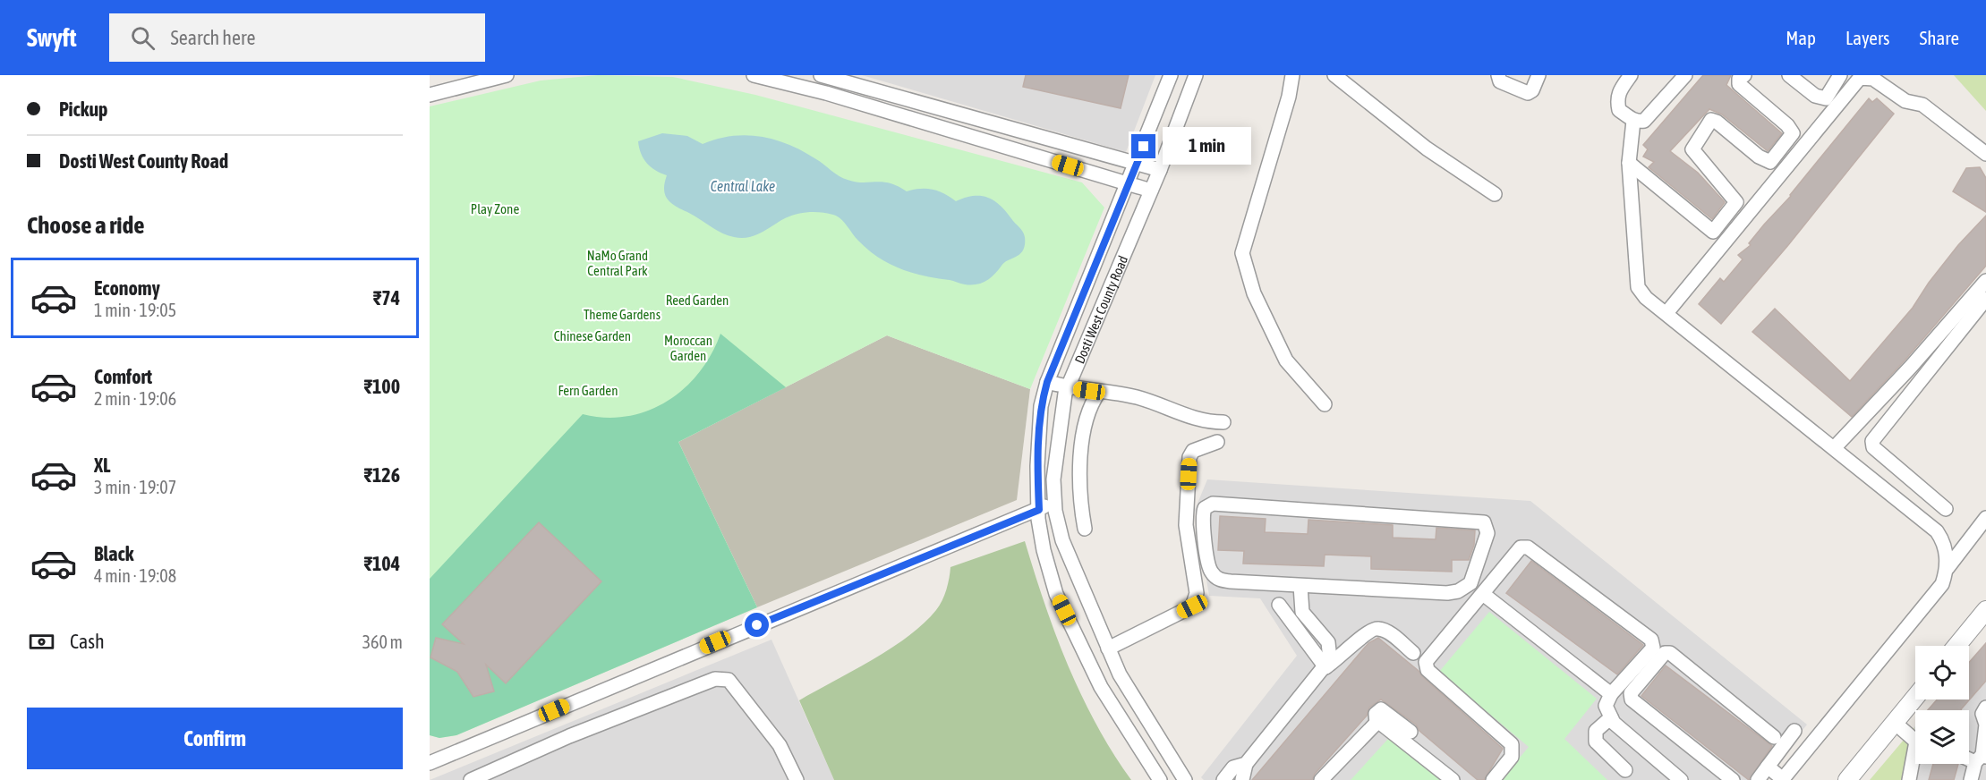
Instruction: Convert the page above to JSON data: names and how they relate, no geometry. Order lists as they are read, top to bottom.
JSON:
{
  "streets": {
    "street": ["Dosti West County Road"]
  },
  "water": ["Central Lake"],
  "parks": [
    "Play Zone",
    "NaMo Grand Central Park",
    "Reed Garden",
    "Theme Gardens",
    "Chinese Garden",
    "Moroccan Garden",
    "Fern Garden"
  ],
  "page": {
    "header": "Swyft",
    "search": "Search here",
    "nav": ["Map", "Layers", "Share"],
    "banner": ["Pickup", "Dosti West County Road"],
    "bubble": "1 min",
    "heading": "Choose a ride",
    "list": [
      {
        "name": "Economy",
        "note": "1 min · 19:05",
        "value": "₹74"
      },
      {
        "name": "Comfort",
        "note": "2 min · 19:06",
        "value": "₹100"
      },
      {
        "name": "XL",
        "note": "3 min · 19:07",
        "value": "₹126"
      },
      {
        "name": "Black",
        "note": "4 min · 19:08",
        "value": "₹104"
      }
    ],
    "pay": ["Cash", "360 m"],
    "buttons": "Confirm"
  }
}
